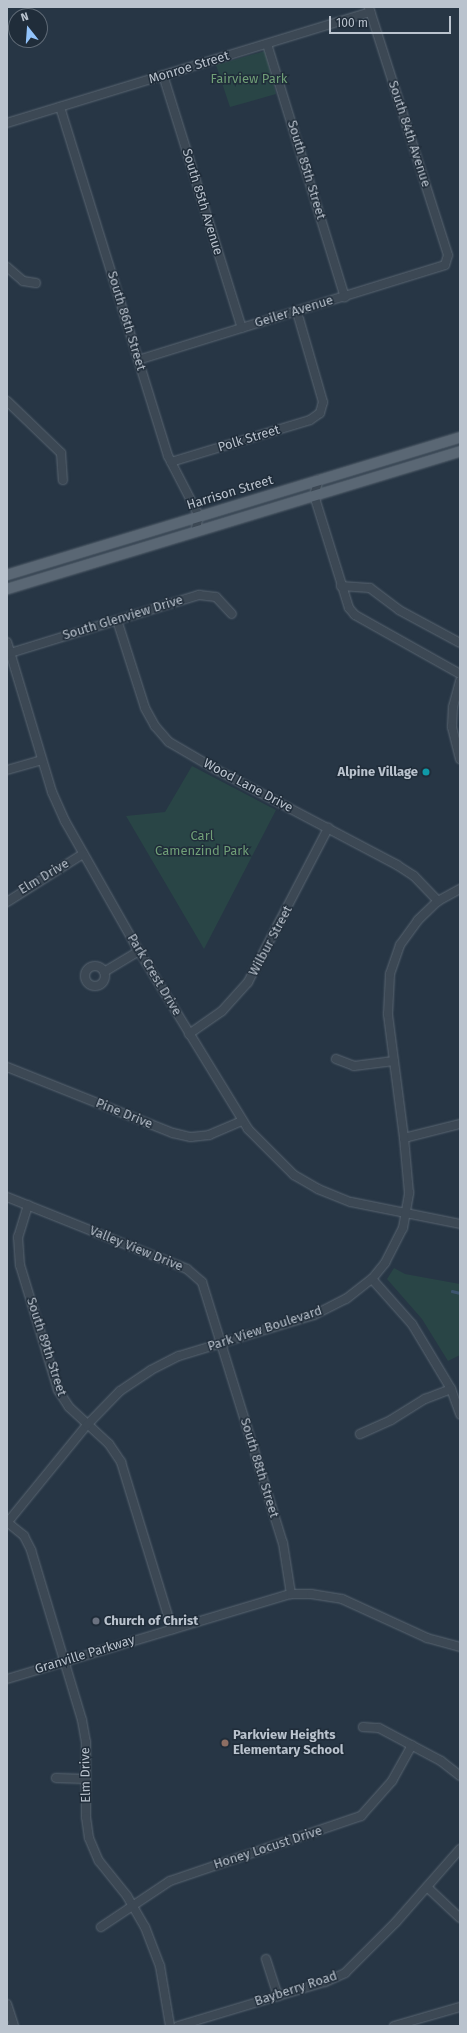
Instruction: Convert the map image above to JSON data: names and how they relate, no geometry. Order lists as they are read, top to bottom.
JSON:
{
  "streets": {
    "main road": ["Harrison Street"],
    "street": [
      "Monroe Street",
      "South 84th Avenue",
      "South 85th Street",
      "South 85th Avenue",
      "Geiler Avenue",
      "South 86th Street",
      "Polk Street",
      "South Glenview Drive",
      "Wood Lane Drive",
      "Elm Drive",
      "Wilbur Street",
      "Park Crest Drive",
      "Pine Drive",
      "Valley View Drive",
      "Park View Boulevard",
      "South 89th Street",
      "South 88th Street",
      "Granville Parkway",
      "Honey Locust Drive",
      "Bayberry Road"
    ]
  },
  "crossings": [
    ["Monroe Street", "South 84th Avenue"],
    ["Monroe Street", "South 85th Street"],
    ["Monroe Street", "South 85th Avenue"],
    ["Monroe Street", "South 86th Street"],
    ["South 84th Avenue", "Geiler Avenue"],
    ["South 85th Street", "Geiler Avenue"],
    ["South 85th Avenue", "Geiler Avenue"],
    ["Geiler Avenue", "South 86th Street"],
    ["Geiler Avenue", "Polk Street"],
    ["South 86th Street", "Polk Street"],
    ["South 86th Street", "Harrison Street"],
    ["South Glenview Drive", "Wood Lane Drive"],
    ["South Glenview Drive", "Park Crest Drive"],
    ["Wood Lane Drive", "Wilbur Street"],
    ["Wood Lane Drive", "Park View Boulevard"],
    ["Elm Drive", "Park Crest Drive"],
    ["Elm Drive", "Park View Boulevard"],
    ["Elm Drive", "Granville Parkway"],
    ["Elm Drive", "Honey Locust Drive"],
    ["Wilbur Street", "Park Crest Drive"],
    ["Park Crest Drive", "Pine Drive"],
    ["Park Crest Drive", "Park View Boulevard"],
    ["Valley View Drive", "Park View Boulevard"],
    ["Valley View Drive", "South 89th Street"],
    ["Valley View Drive", "South 88th Street"],
    ["Park View Boulevard", "South 89th Street"],
    ["Park View Boulevard", "South 88th Street"],
    ["South 89th Street", "Granville Parkway"],
    ["South 88th Street", "Granville Parkway"]
  ],
  "parks": ["Fairview Park", "Carl Camenzind Park"],
  "places": ["Alpine Village", "Church of Christ", "Parkview Heights Elementary School"],
  "scale_bar": "100 m",
  "north": "top"
}
